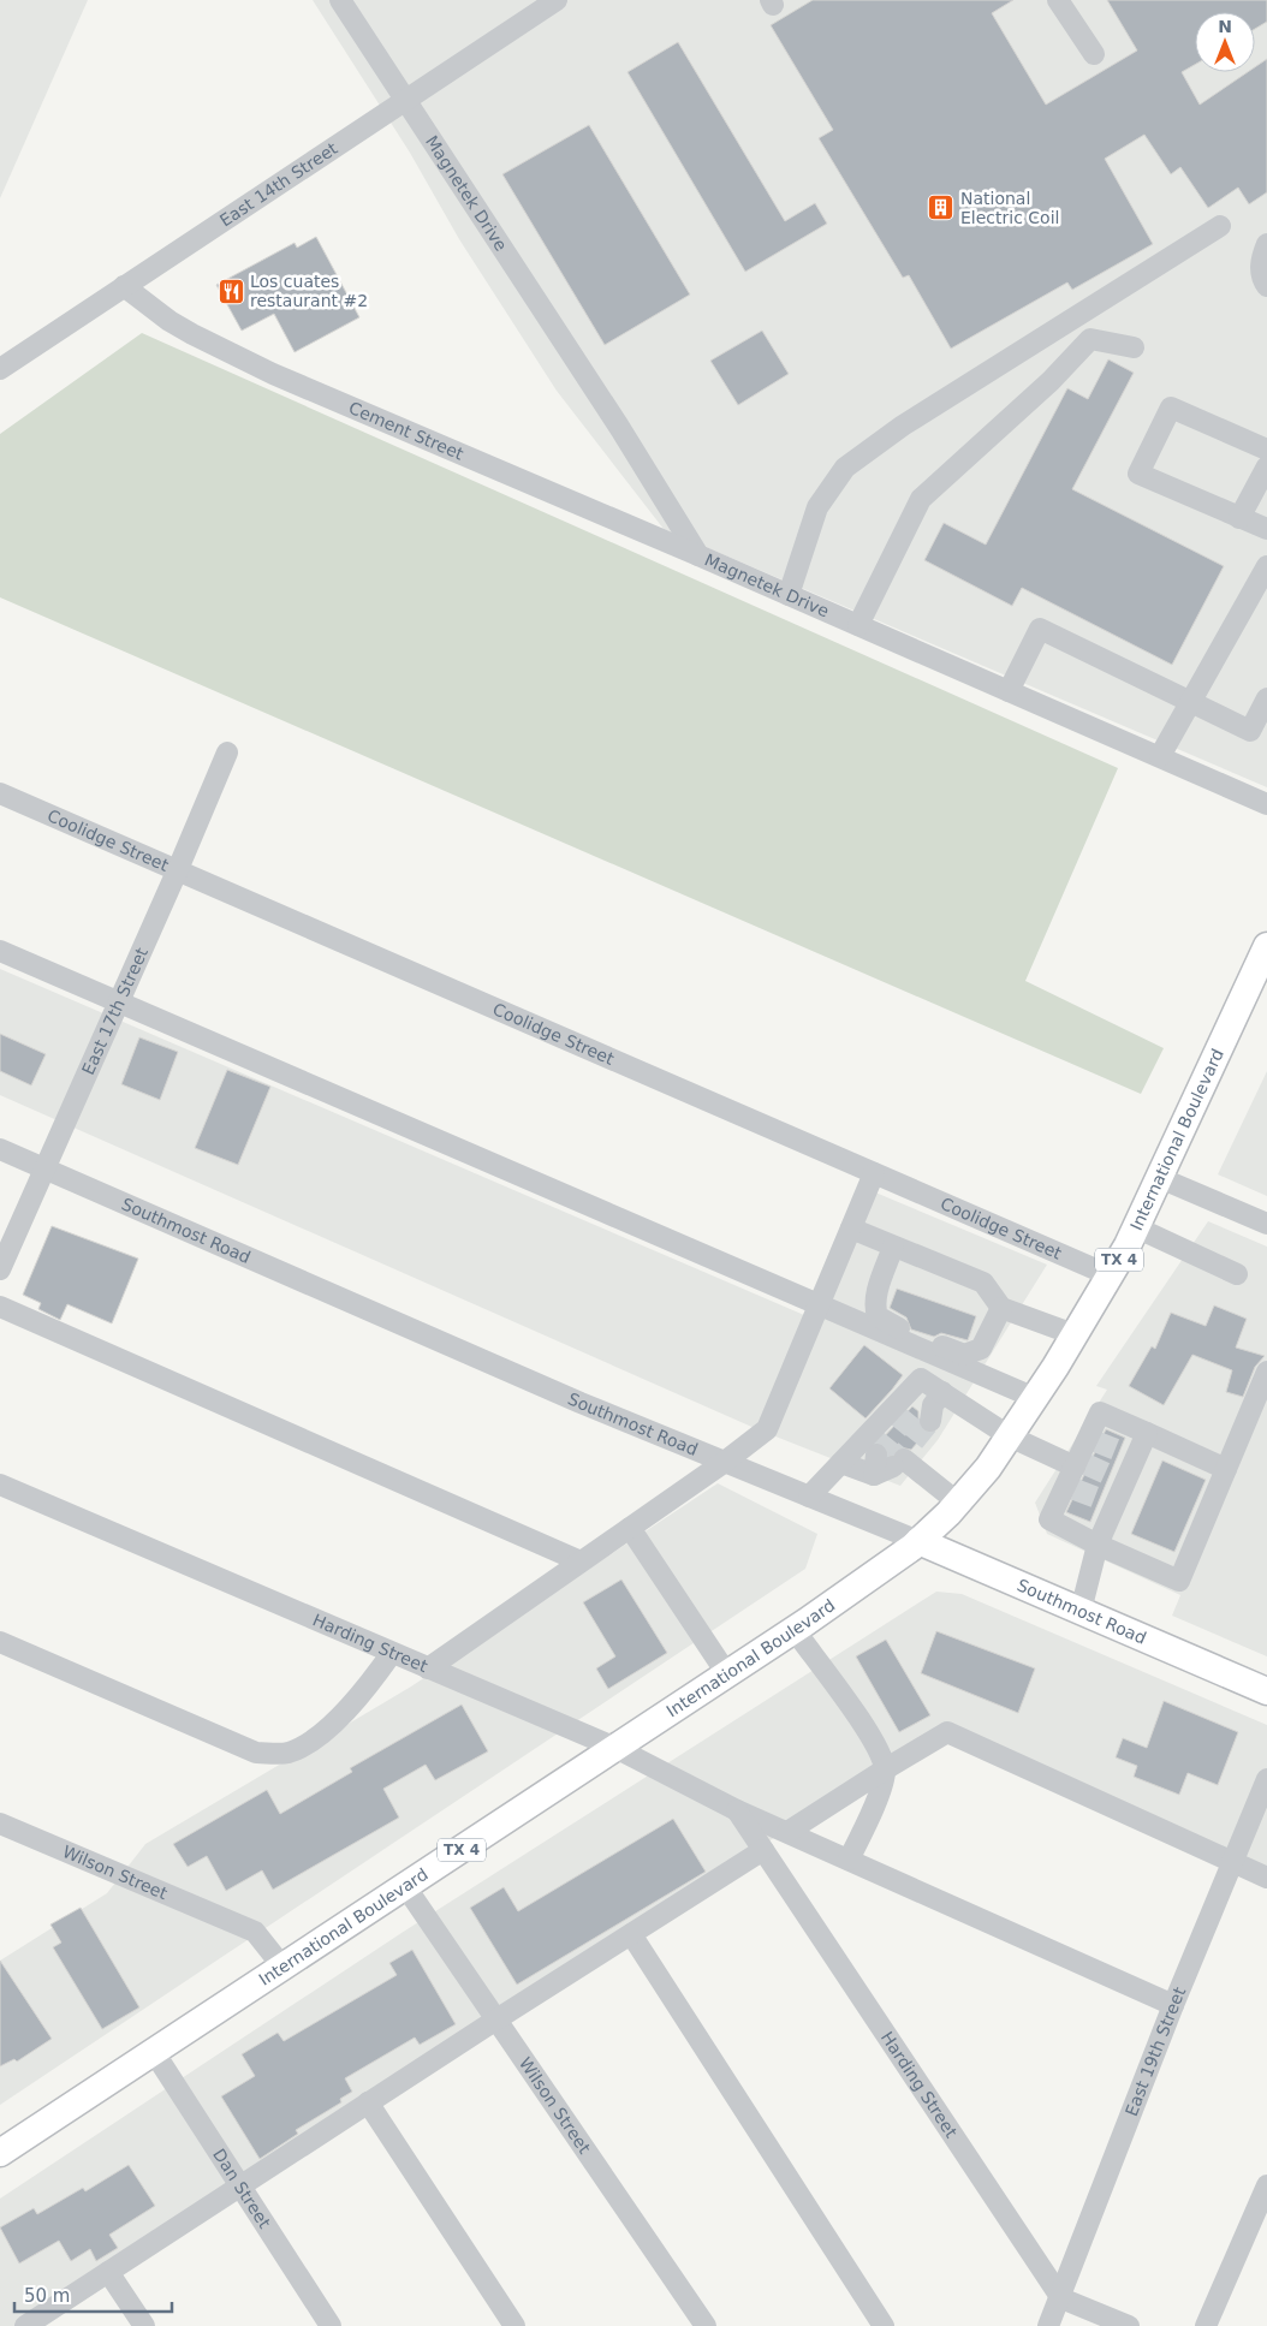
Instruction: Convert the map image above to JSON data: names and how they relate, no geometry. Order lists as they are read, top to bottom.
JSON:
{
  "streets": {
    "main road": ["International Boulevard", "Southmost Road", "TX 4"],
    "street": [
      "East 14th Street",
      "Magnetek Drive",
      "Cement Street",
      "Coolidge Street",
      "East 17th Street",
      "Harding Street",
      "Wilson Street",
      "East 19th Street",
      "Dan Street"
    ]
  },
  "crossings": [
    ["East 14th Street", "Magnetek Drive"],
    ["East 14th Street", "Cement Street"],
    ["Magnetek Drive", "Cement Street"],
    ["Coolidge Street", "East 17th Street"],
    ["Coolidge Street", "International Boulevard"],
    ["East 17th Street", "Southmost Road"],
    ["International Boulevard", "Southmost Road"],
    ["International Boulevard", "Harding Street"],
    ["International Boulevard", "Wilson Street"],
    ["International Boulevard", "Dan Street"],
    ["Harding Street", "East 19th Street"]
  ],
  "places": {
    "building": ["National Electric Coil"],
    "restaurant": ["Los cuates restaurant #2"]
  },
  "scale_bar": "50 m",
  "north": "top"
}
